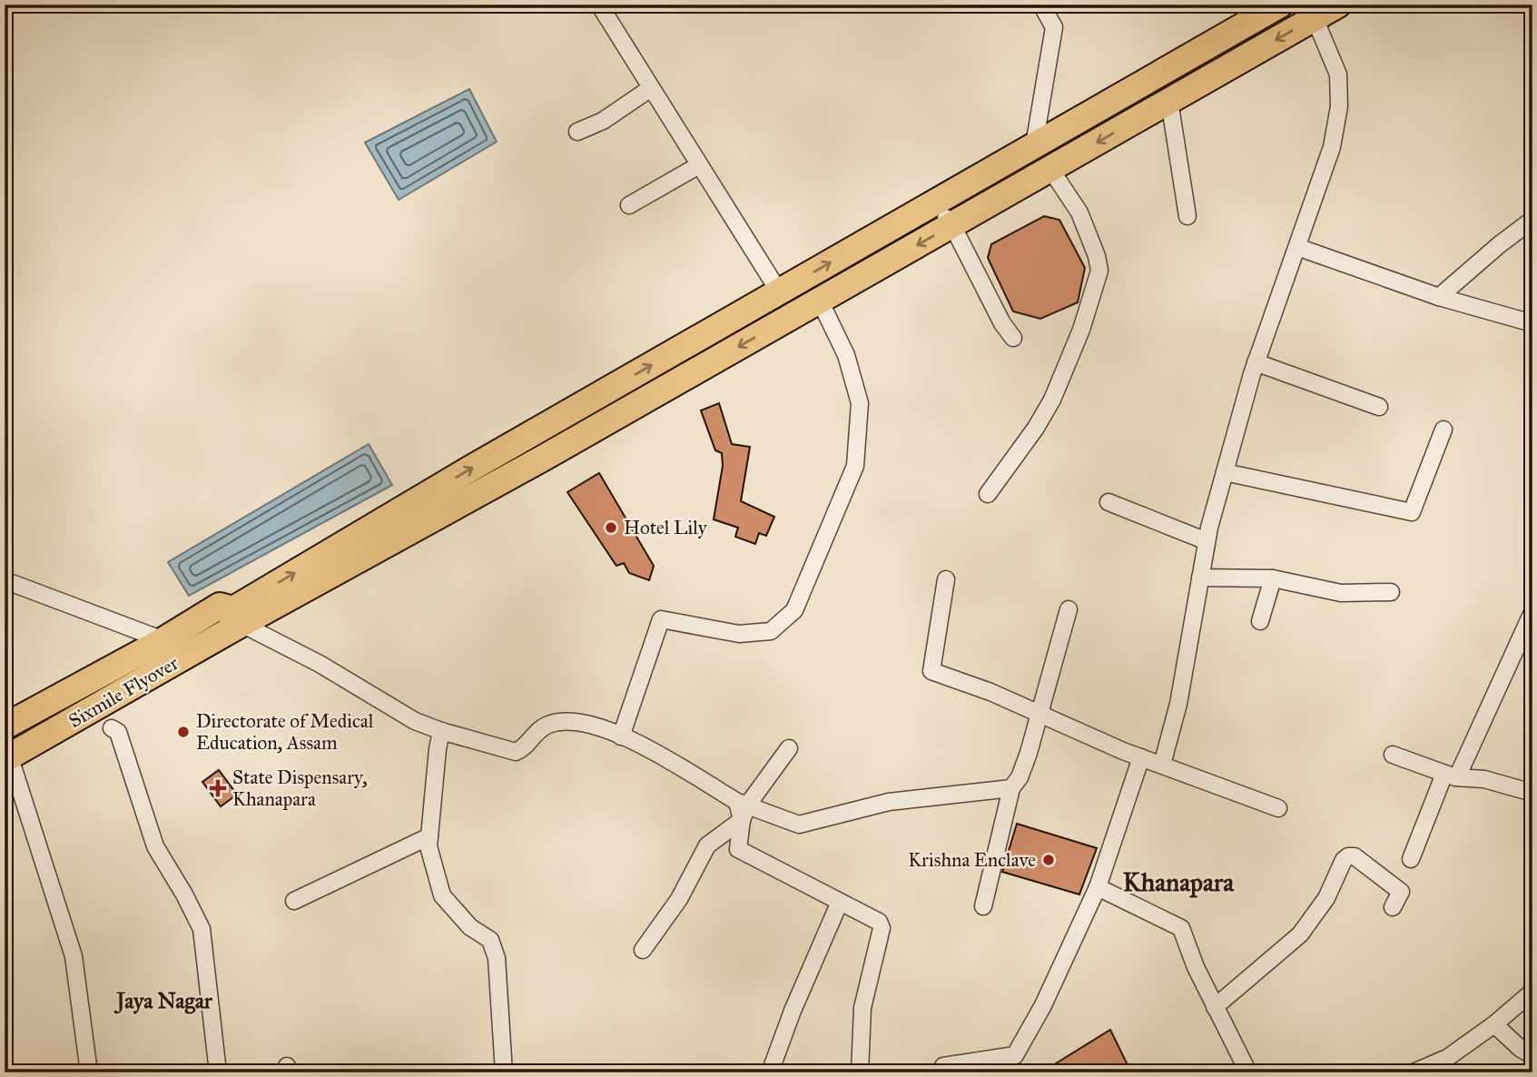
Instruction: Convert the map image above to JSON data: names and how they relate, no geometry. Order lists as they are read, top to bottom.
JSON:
{
  "streets": {
    "main road": ["Sixmile Flyover"]
  },
  "districts": ["Khanapara", "Jaya Nagar"],
  "places": {
    "other": ["Hotel Lily", "Directorate of Medical Education, Assam", "Krishna Enclave"],
    "health": ["State Dispensary, Khanapara"]
  }
}
